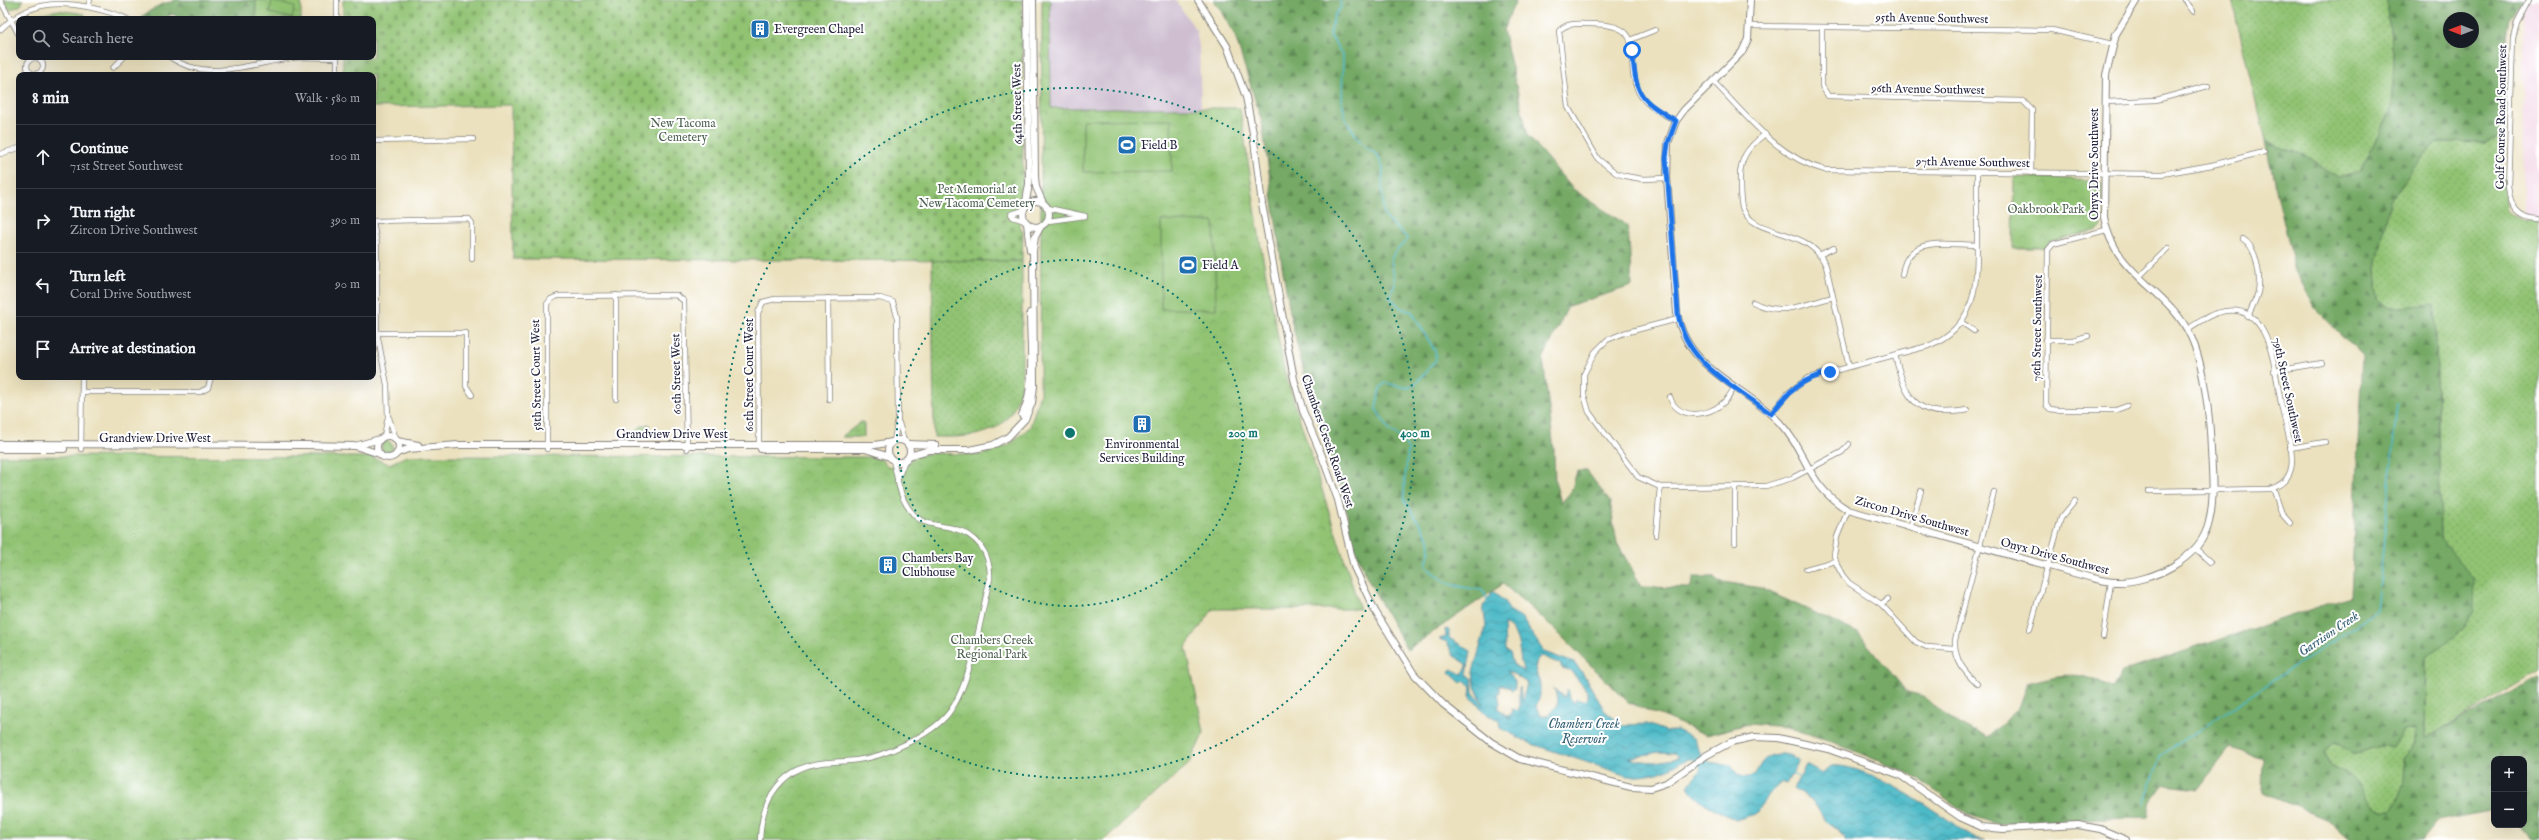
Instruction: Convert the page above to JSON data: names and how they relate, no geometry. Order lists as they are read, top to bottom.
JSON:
{
  "streets": {
    "street": [
      "95th Avenue Southwest",
      "96th Avenue Southwest",
      "64th Street West",
      "Golf Course Road Southwest",
      "97th Avenue Southwest",
      "Onyx Drive Southwest",
      "76th Street Southwest",
      "60th Street West",
      "58th Street Court West",
      "60th Street Court West",
      "79th Street Southwest",
      "Grandview Drive West",
      "Chambers Creek Road West",
      "Zircon Drive Southwest"
    ]
  },
  "crossings": [
    ["95th Avenue Southwest", "96th Avenue Southwest"],
    ["95th Avenue Southwest", "Onyx Drive Southwest"],
    ["95th Avenue Southwest", "Zircon Drive Southwest"],
    ["96th Avenue Southwest", "97th Avenue Southwest"],
    ["97th Avenue Southwest", "Onyx Drive Southwest"],
    ["97th Avenue Southwest", "Zircon Drive Southwest"],
    ["Onyx Drive Southwest", "76th Street Southwest"],
    ["Onyx Drive Southwest", "Zircon Drive Southwest"],
    ["60th Street West", "58th Street Court West"],
    ["60th Street West", "Grandview Drive West"],
    ["58th Street Court West", "Grandview Drive West"],
    ["60th Street Court West", "Grandview Drive West"]
  ],
  "water": ["Garrison Creek", "Chambers Creek Reservoir"],
  "parks": [
    "New Tacoma Cemetery",
    "Pet Memorial at New Tacoma Cemetery",
    "Oakbrook Park",
    "Chambers Creek Regional Park"
  ],
  "places": {
    "building": ["Evergreen Chapel", "Environmental Services Building", "Chambers Bay Clubhouse"],
    "sports": ["Field B", "Field A"]
  },
  "north": "left",
  "page": {
    "search": "Search here",
    "heading": ["8 min", "Walk · 580 m"],
    "list": [
      ["Continue", "71st Street Southwest", "100 m"],
      ["Turn right", "Zircon Drive Southwest", "390 m"],
      ["Turn left", "Coral Drive Southwest", "90 m"],
      "Arrive at destination"
    ],
    "map_buttons": ["+", "−"]
  },
  "rings": ["200 m", "400 m"]
}
